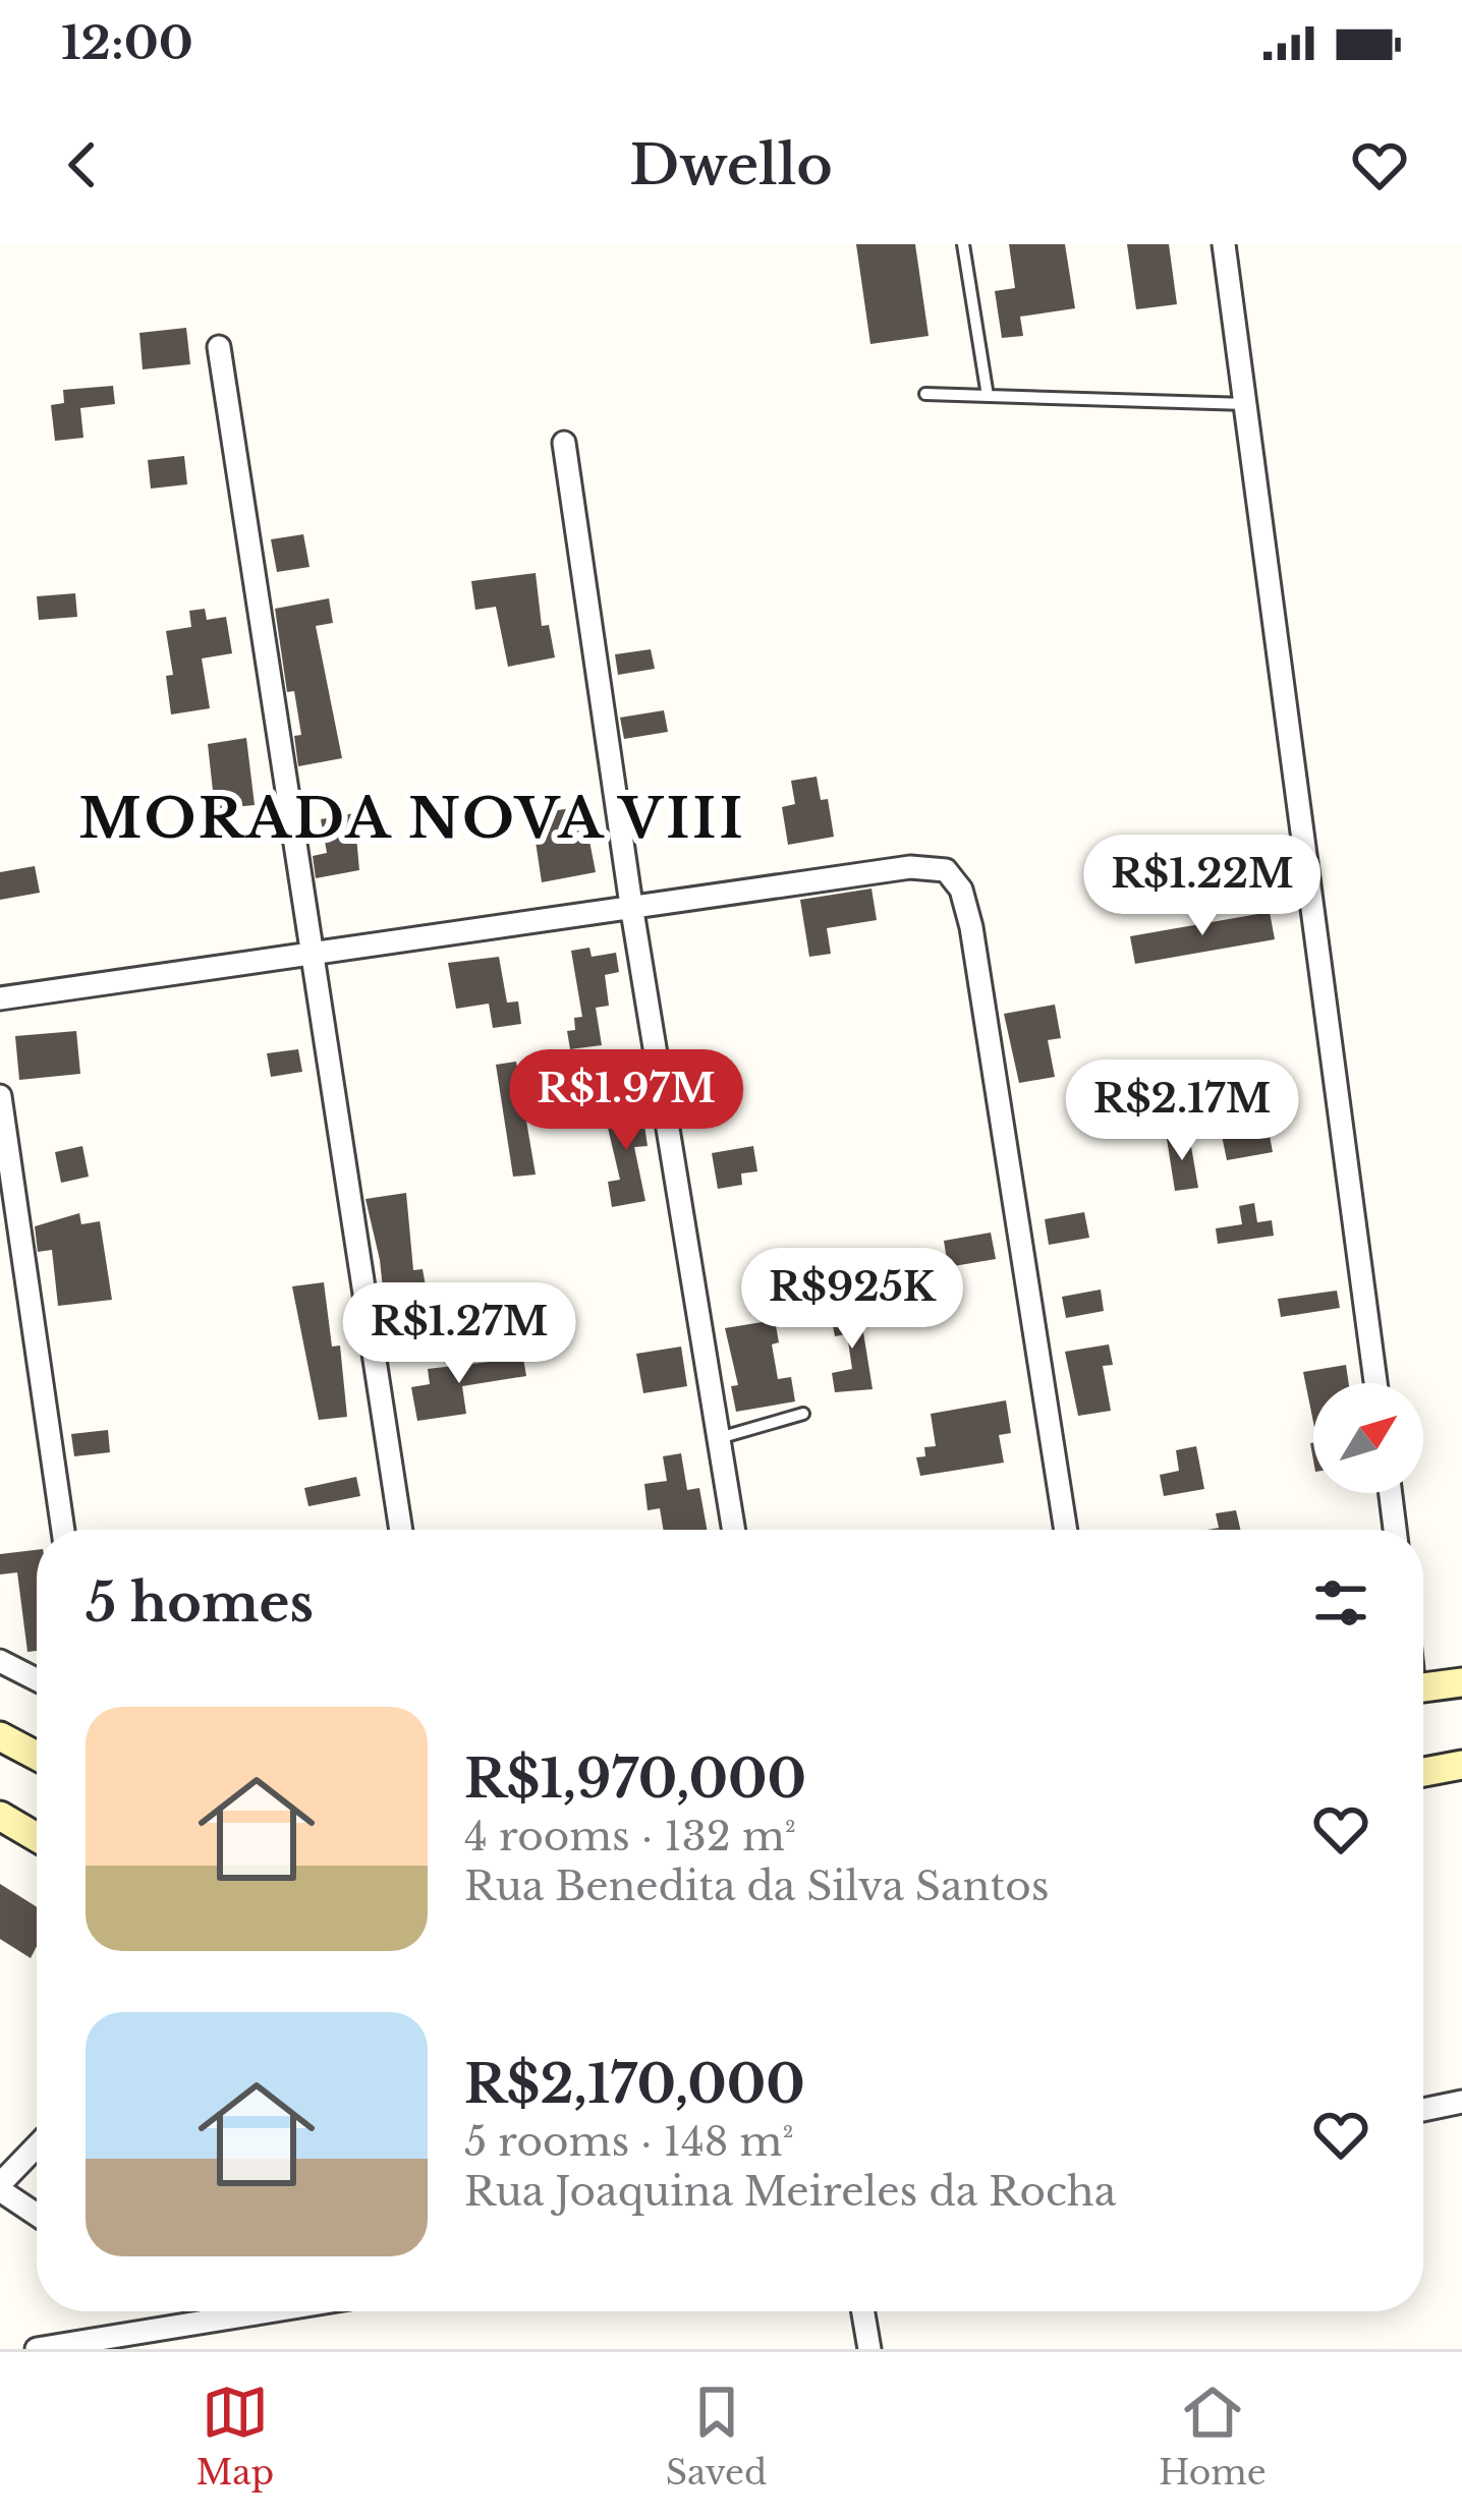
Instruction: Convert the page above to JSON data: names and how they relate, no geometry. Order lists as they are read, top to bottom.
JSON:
{
  "districts": ["MORADA NOVA VIII"],
  "north": "top right",
  "page": {
    "status": "12:00",
    "header": "Dwello",
    "price": [
      "R$1.22M",
      "R$1.97M",
      "R$2.17M",
      "R$925K",
      "R$1.27M"
    ],
    "heading": "5 homes",
    "list": [
      {
        "name": "R$1,970,000",
        "note": "4 rooms · 132 m² · Rua Benedita da Silva Santos"
      },
      {
        "name": "R$2,170,000",
        "note": "5 rooms · 148 m² · Rua Joaquina Meireles da Rocha"
      }
    ],
    "tabs": ["Map", "Saved", "Home"]
  }
}
